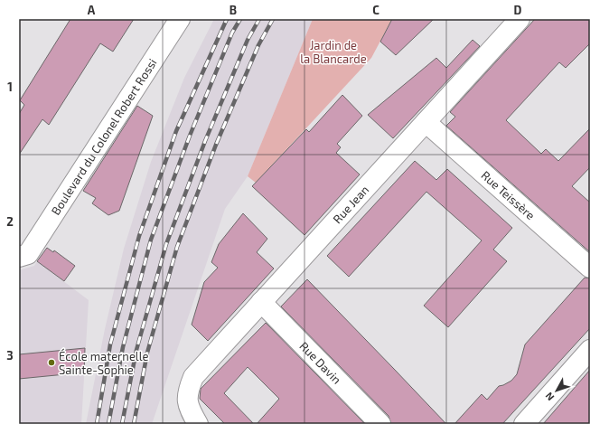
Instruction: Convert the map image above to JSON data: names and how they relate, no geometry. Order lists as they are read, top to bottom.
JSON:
{
  "streets": {
    "street": [
      "Boulevard du Colonel Robert Rossi",
      "Rue Teissère",
      "Rue Jean",
      "Rue Davin"
    ]
  },
  "crossings": [
    ["Rue Teissère", "Rue Jean"],
    ["Rue Jean", "Rue Davin"]
  ],
  "parks": ["Jardin de la Blancarde"],
  "places": ["École maternelle Sainte-Sophie"],
  "north": "bottom left",
  "grid": {
    "columns": [
      "A",
      "B",
      "C",
      "D"
    ],
    "rows": ["1", "2", "3"]
  }
}
